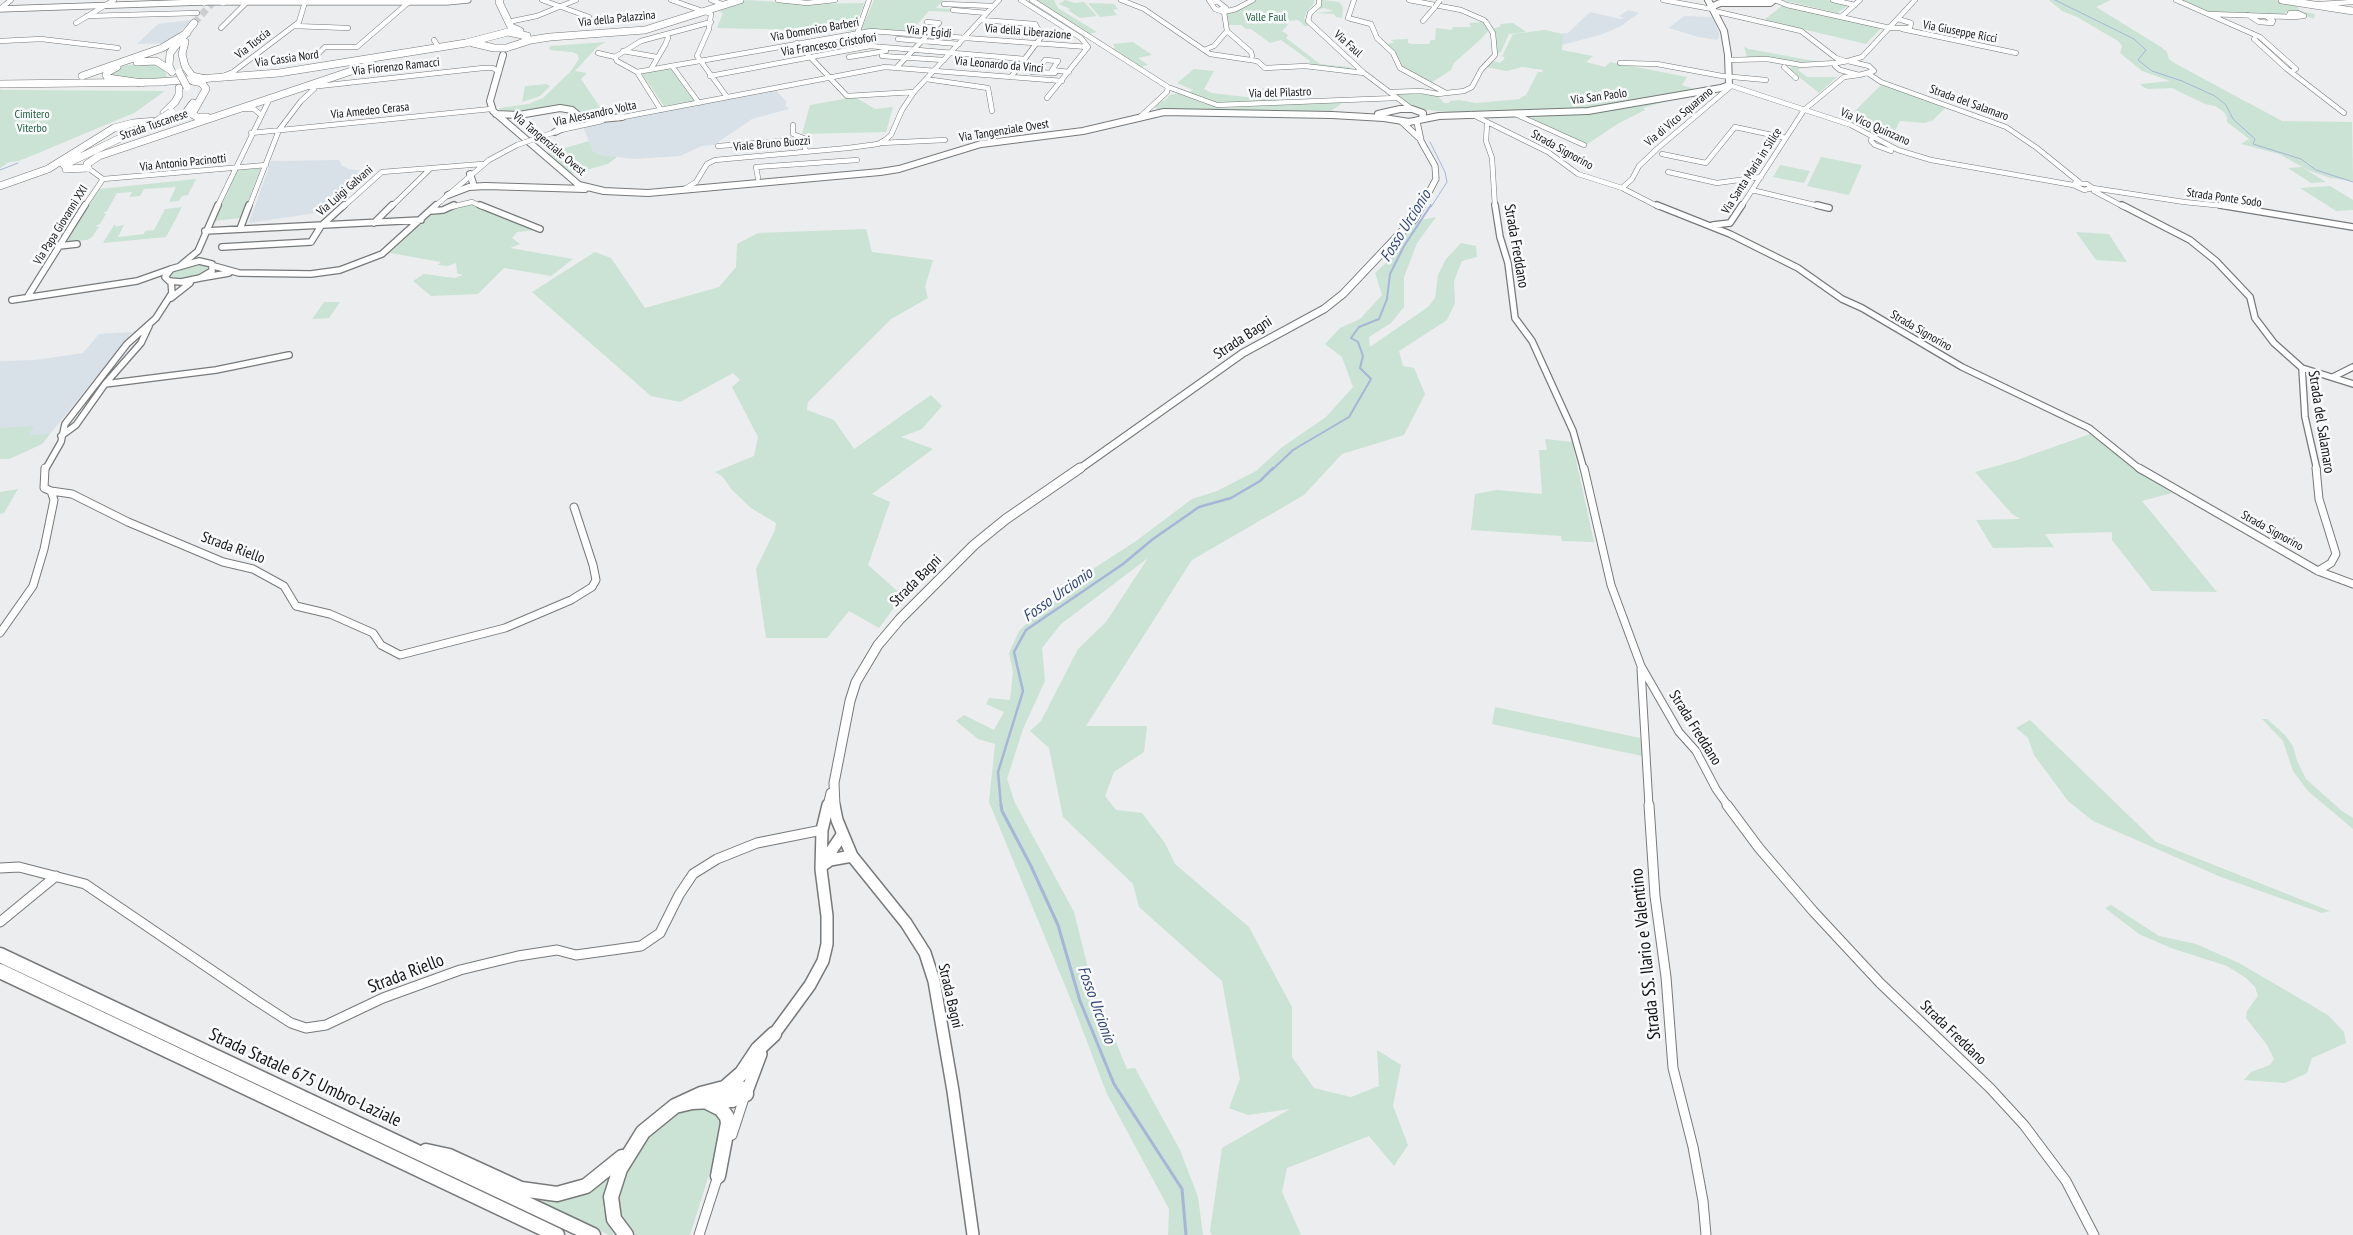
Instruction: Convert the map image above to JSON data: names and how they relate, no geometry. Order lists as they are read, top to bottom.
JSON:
{
  "streets": {
    "main road": [
      "Via della Palazzina",
      "Via Cassia Nord",
      "Via San Paolo",
      "Via di Vico Squarano",
      "Strada Tuscanese",
      "Via Tangenziale Ovest",
      "Strada Statale 675 Umbro-Laziale"
    ],
    "street": [
      "Via Domenico Barberi",
      "Via P. Egidi",
      "Via della Liberazione",
      "Via Giuseppe Ricci",
      "Via Tuscia",
      "Via Faul",
      "Via Francesco Cristofori",
      "Via Leonardo da Vinci",
      "Via Fiorenzo Ramacci",
      "Via del Pilastro",
      "Strada del Salamaro",
      "Via Amedeo Cerasa",
      "Via Alessandro Volta",
      "Via Vico Quinzano",
      "Viale Bruno Buozzi",
      "Strada Signorino",
      "Via Antonio Pacinotti",
      "Via Santa Maria in Silice",
      "Via Luigi Galvani",
      "Strada Ponte Sodo",
      "Via Papa Giovanni XXI",
      "Strada Freddano",
      "Strada Bagni",
      "Strada Riello",
      "Strada SS. Ilario e Valentino"
    ]
  },
  "crossings": [
    ["Via della Palazzina", "Via Cassia Nord"],
    ["Via Domenico Barberi", "Via della Liberazione"],
    ["Via Tuscia", "Via Cassia Nord"],
    ["Via Faul", "Via del Pilastro"],
    ["Via Faul", "Via San Paolo"],
    ["Via Cassia Nord", "Via Fiorenzo Ramacci"],
    ["Via Cassia Nord", "Strada Tuscanese"],
    ["Via Leonardo da Vinci", "Via Alessandro Volta"],
    ["Via Fiorenzo Ramacci", "Via Tangenziale Ovest"],
    ["Via San Paolo", "Via di Vico Squarano"],
    ["Via San Paolo", "Via Vico Quinzano"],
    ["Via San Paolo", "Via Tangenziale Ovest"],
    ["Via San Paolo", "Strada Signorino"],
    ["Via San Paolo", "Strada Bagni"],
    ["Strada del Salamaro", "Via Vico Quinzano"],
    ["Strada del Salamaro", "Strada Signorino"],
    ["Strada del Salamaro", "Strada Ponte Sodo"],
    ["Via Amedeo Cerasa", "Via Tangenziale Ovest"],
    ["Via Alessandro Volta", "Via Luigi Galvani"],
    ["Via di Vico Squarano", "Via Vico Quinzano"],
    ["Via di Vico Squarano", "Strada Signorino"],
    ["Via Vico Quinzano", "Via Santa Maria in Silice"],
    ["Via Vico Quinzano", "Strada Ponte Sodo"],
    ["Via Tangenziale Ovest", "Viale Bruno Buozzi"],
    ["Via Tangenziale Ovest", "Strada Bagni"],
    ["Strada Signorino", "Via Santa Maria in Silice"],
    ["Strada Signorino", "Strada Freddano"],
    ["Via Antonio Pacinotti", "Via Papa Giovanni XXI"],
    ["Strada Freddano", "Strada SS. Ilario e Valentino"]
  ],
  "water": ["Fosso Urcionio"],
  "parks": ["Valle Faul", "Cimitero Viterbo"]
}
